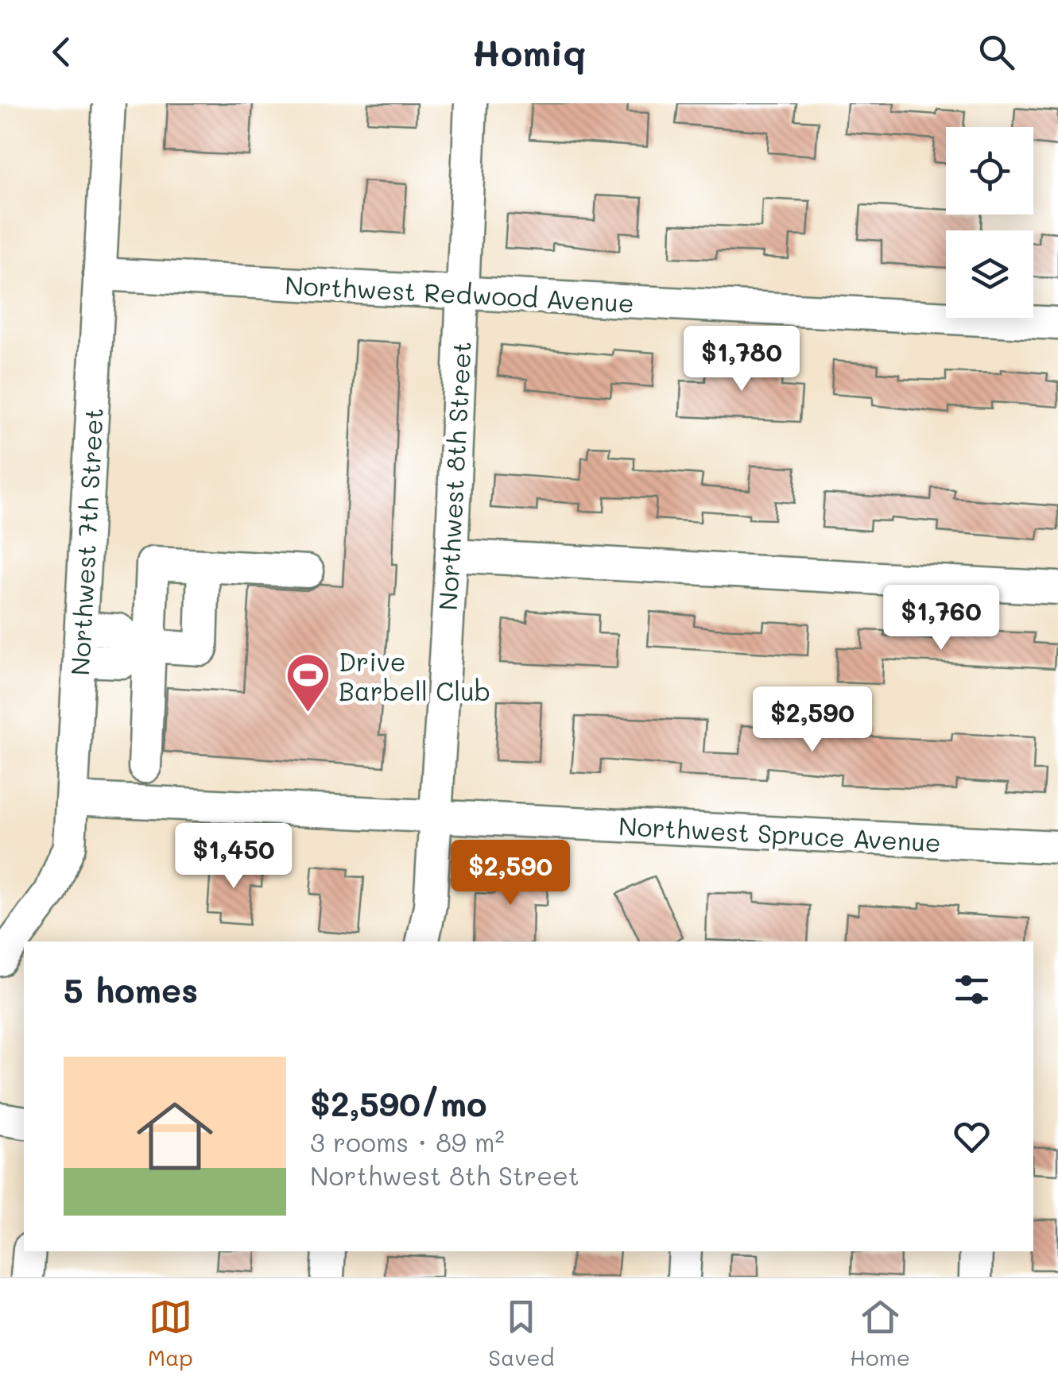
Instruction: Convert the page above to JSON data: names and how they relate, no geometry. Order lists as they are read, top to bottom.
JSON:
{
  "streets": {
    "street": [
      "Northwest Redwood Avenue",
      "Northwest 8th Street",
      "Northwest 7th Street",
      "Northwest Spruce Avenue"
    ]
  },
  "crossings": [
    ["Northwest Redwood Avenue", "Northwest 8th Street"],
    ["Northwest Redwood Avenue", "Northwest 7th Street"],
    ["Northwest 8th Street", "Northwest Spruce Avenue"],
    ["Northwest 7th Street", "Northwest Spruce Avenue"]
  ],
  "places": {
    "sports": ["Drive Barbell Club"]
  },
  "page": {
    "header": "Homiq",
    "price": [
      "$1,780",
      "$1,760",
      "$2,590",
      "$1,450",
      "$2,590"
    ],
    "heading": "5 homes",
    "list": [
      {
        "name": "$2,590/mo",
        "note": "3 rooms · 89 m² · Northwest 8th Street"
      }
    ],
    "tabs": ["Map", "Saved", "Home"]
  }
}
